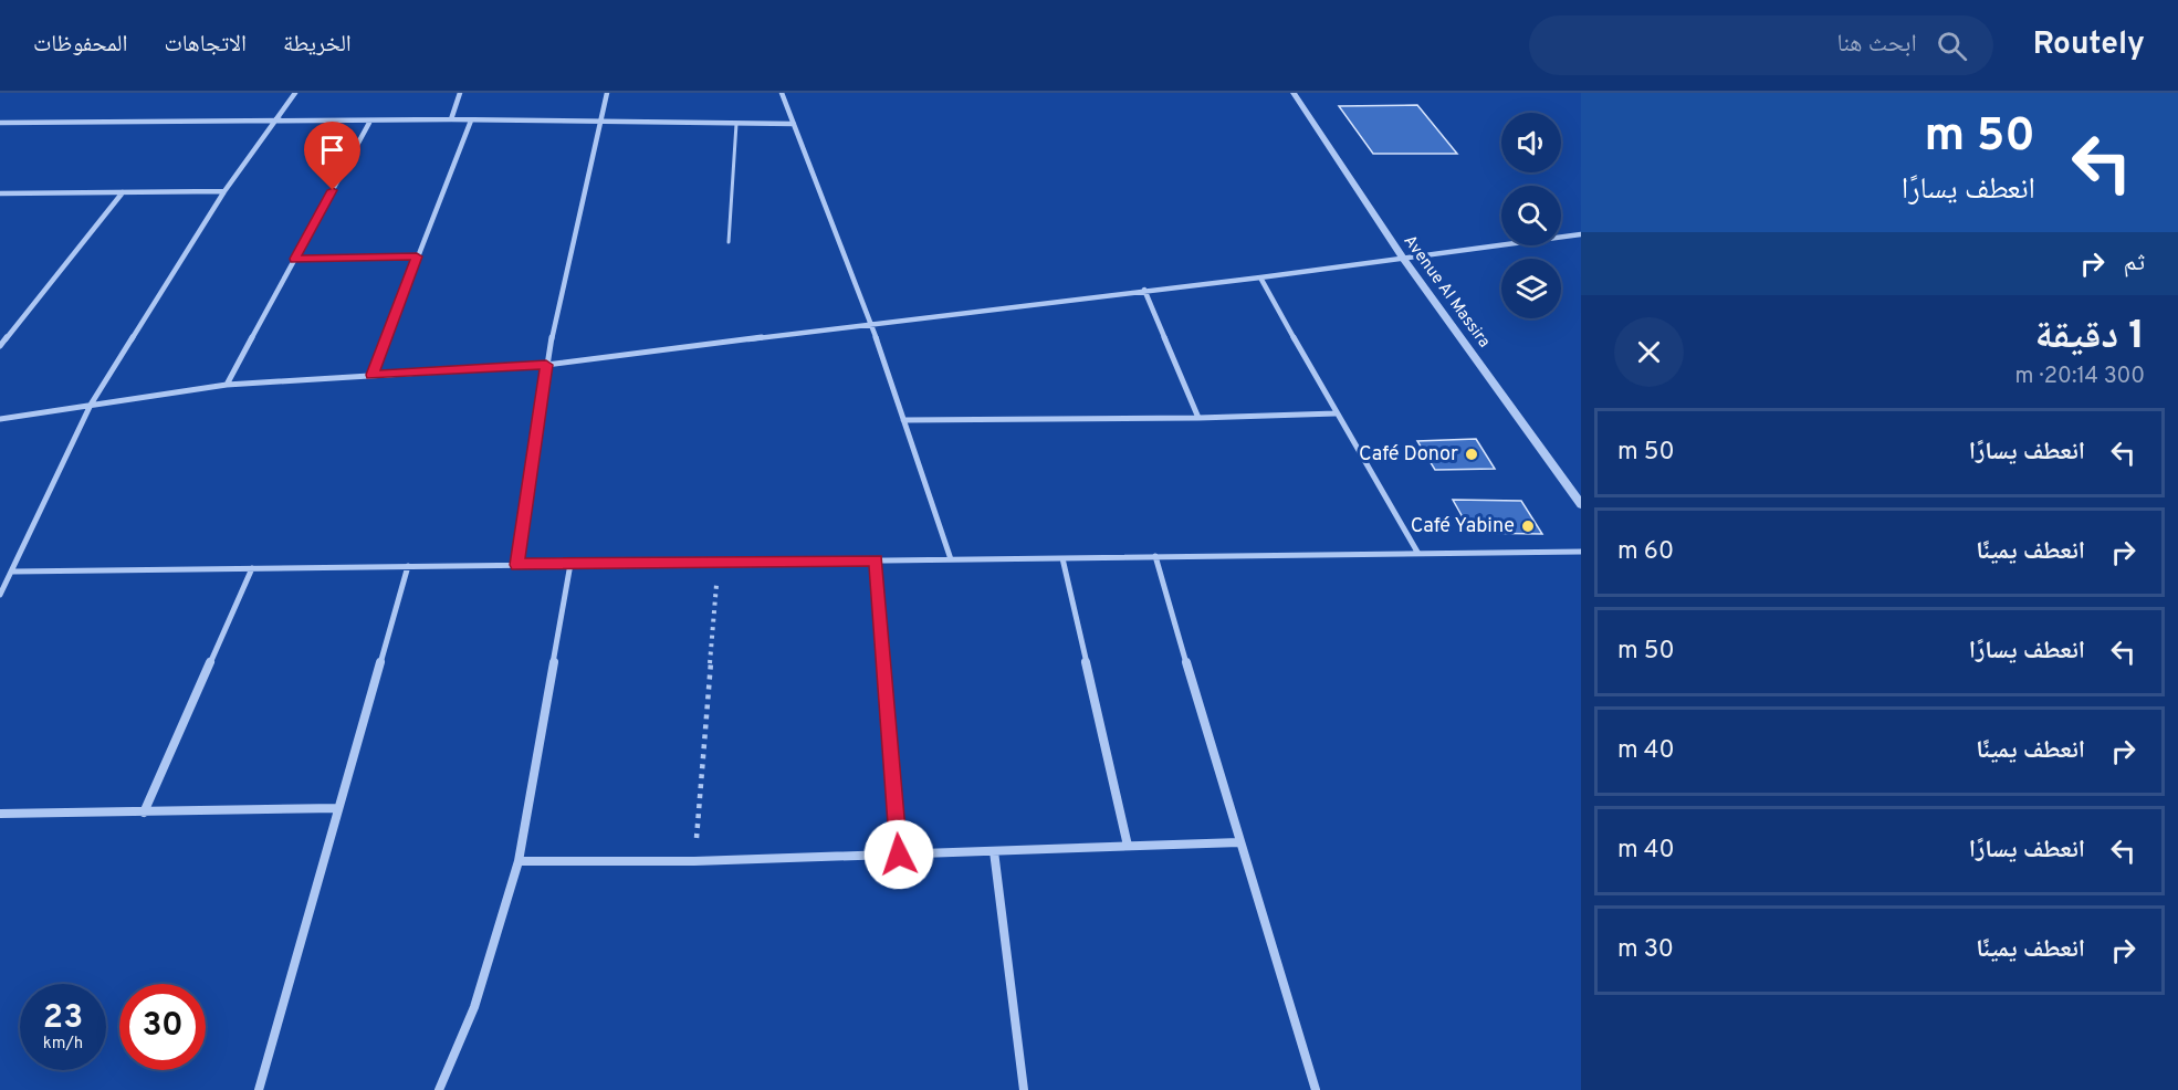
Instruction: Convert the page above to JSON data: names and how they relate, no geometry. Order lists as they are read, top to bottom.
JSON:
{
  "streets": {
    "street": ["Avenue Al Massira"]
  },
  "places": ["Café Donor", "Café Yabine"],
  "page": {
    "header": "Routely",
    "search": "ابحث هنا",
    "nav": ["الخريطة", "الاتجاهات", "المحفوظات"],
    "turn": ["50 m", "انعطف يسارًا"],
    "then": "ثم",
    "heading": ["1 دقيقة", "300 m · 20:14"],
    "list": [
      {
        "name": "انعطف يسارًا",
        "value": "50 m"
      },
      {
        "name": "انعطف يمينًا",
        "value": "60 m"
      },
      {
        "name": "انعطف يسارًا",
        "value": "50 m"
      },
      {
        "name": "انعطف يمينًا",
        "value": "40 m"
      },
      {
        "name": "انعطف يسارًا",
        "value": "40 m"
      },
      {
        "name": "انعطف يمينًا",
        "value": "30 m"
      }
    ],
    "speed": "23 km/h",
    "limit": "30"
  }
}
